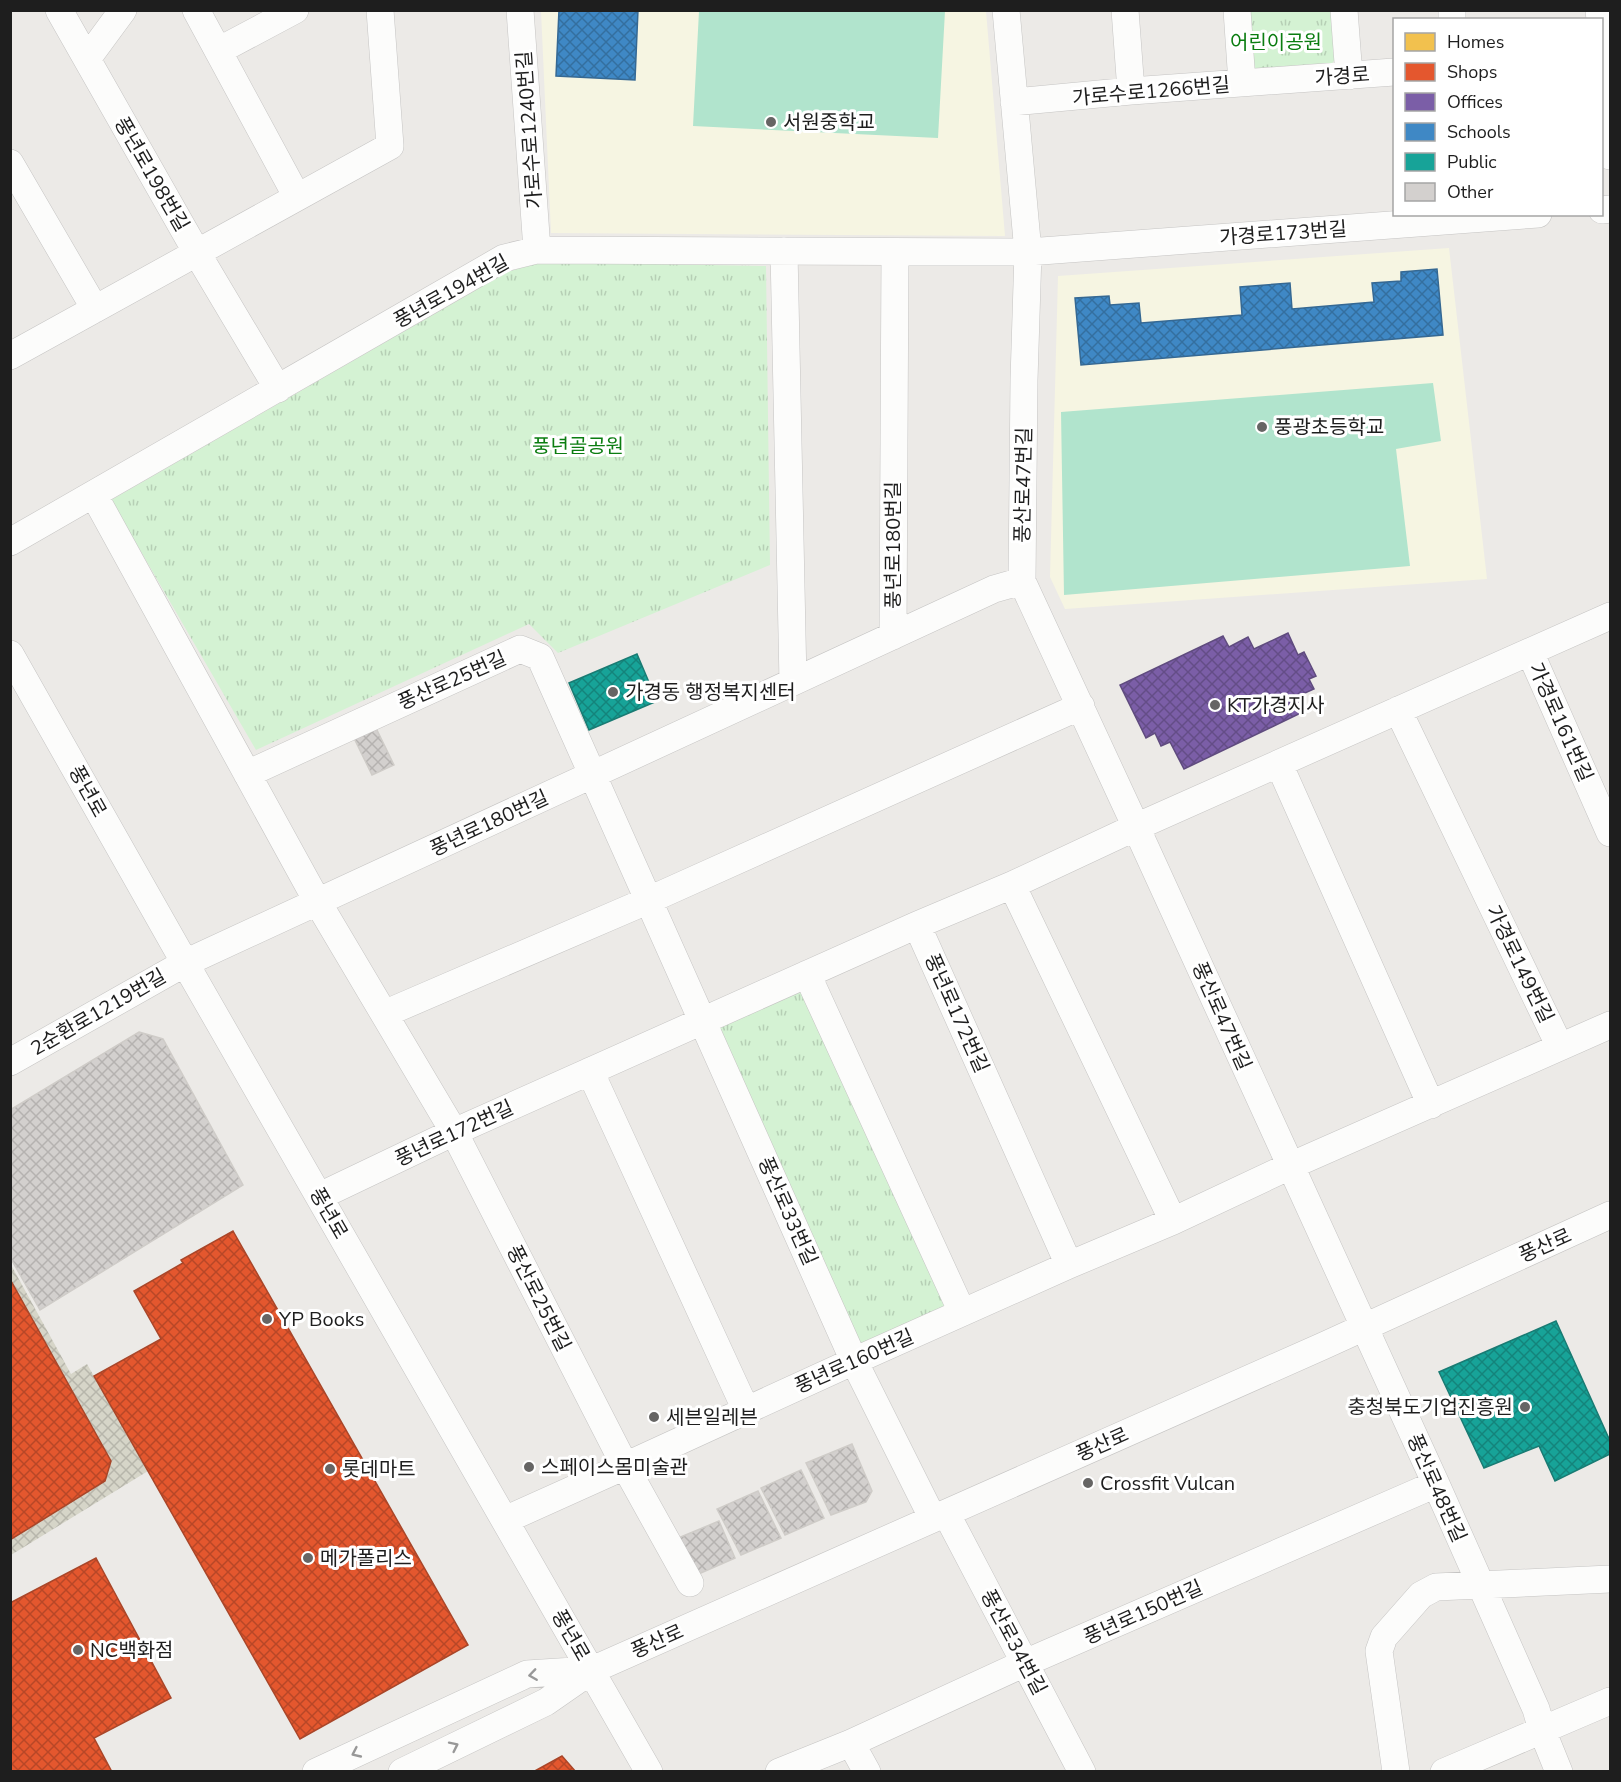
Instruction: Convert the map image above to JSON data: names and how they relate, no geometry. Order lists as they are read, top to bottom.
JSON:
{
  "streets": {
    "street": [
      "가경로",
      "가로수로1266번길",
      "가로수로1240번길",
      "풍년로198번길",
      "가경로173번길",
      "풍년로194번길",
      "풍산로47번길",
      "풍년로180번길",
      "풍산로25번길",
      "가경로161번길",
      "풍년로",
      "가경로149번길",
      "2순환로1219번길",
      "풍년로172번길",
      "풍산로33번길",
      "풍산로",
      "풍년로160번길",
      "풍산로48번길",
      "풍년로150번길",
      "풍산로34번길"
    ]
  },
  "crossings": [
    ["가경로", "가로수로1266번길"],
    ["가로수로1240번길", "풍년로194번길"],
    ["가경로173번길", "풍년로194번길"],
    ["가경로173번길", "풍산로47번길"],
    ["풍년로194번길", "풍산로47번길"],
    ["풍년로194번길", "풍년로180번길"],
    ["풍년로194번길", "풍산로25번길"],
    ["풍산로47번길", "풍년로180번길"],
    ["풍산로47번길", "가경로161번길"],
    ["풍산로47번길", "가경로149번길"],
    ["풍산로47번길", "풍년로172번길"],
    ["풍산로47번길", "풍산로"],
    ["풍산로47번길", "풍년로160번길"],
    ["풍산로47번길", "풍산로48번길"],
    ["풍년로180번길", "풍산로25번길"],
    ["풍년로180번길", "풍년로"],
    ["풍년로180번길", "2순환로1219번길"],
    ["풍년로180번길", "풍산로33번길"],
    ["풍산로25번길", "풍년로172번길"],
    ["풍산로25번길", "풍산로33번길"],
    ["풍산로25번길", "풍년로160번길"],
    ["가경로161번길", "가경로149번길"],
    ["가경로161번길", "풍년로172번길"],
    ["풍년로", "2순환로1219번길"],
    ["풍년로", "풍년로172번길"],
    ["풍년로", "풍산로"],
    ["풍년로", "풍년로160번길"],
    ["가경로149번길", "풍년로160번길"],
    ["풍년로172번길", "풍산로33번길"],
    ["풍년로172번길", "풍년로160번길"],
    ["풍산로33번길", "풍산로"],
    ["풍산로33번길", "풍년로160번길"],
    ["풍산로33번길", "풍산로34번길"],
    ["풍산로", "풍산로48번길"],
    ["풍산로", "풍산로34번길"],
    ["풍산로48번길", "풍년로150번길"],
    ["풍년로150번길", "풍산로34번길"]
  ],
  "parks": ["어린이공원", "풍년골공원"],
  "places": [
    "서원중학교",
    "풍광초등학교",
    "가경동 행정복지센터",
    "KT가경지사",
    "YP Books",
    "충청북도기업진흥원",
    "세븐일레븐",
    "스페이스몸미술관",
    "롯데마트",
    "Crossfit Vulcan",
    "메가폴리스",
    "NC백화점"
  ],
  "legend": [
    "Homes",
    "Shops",
    "Offices",
    "Schools",
    "Public",
    "Other"
  ]
}
